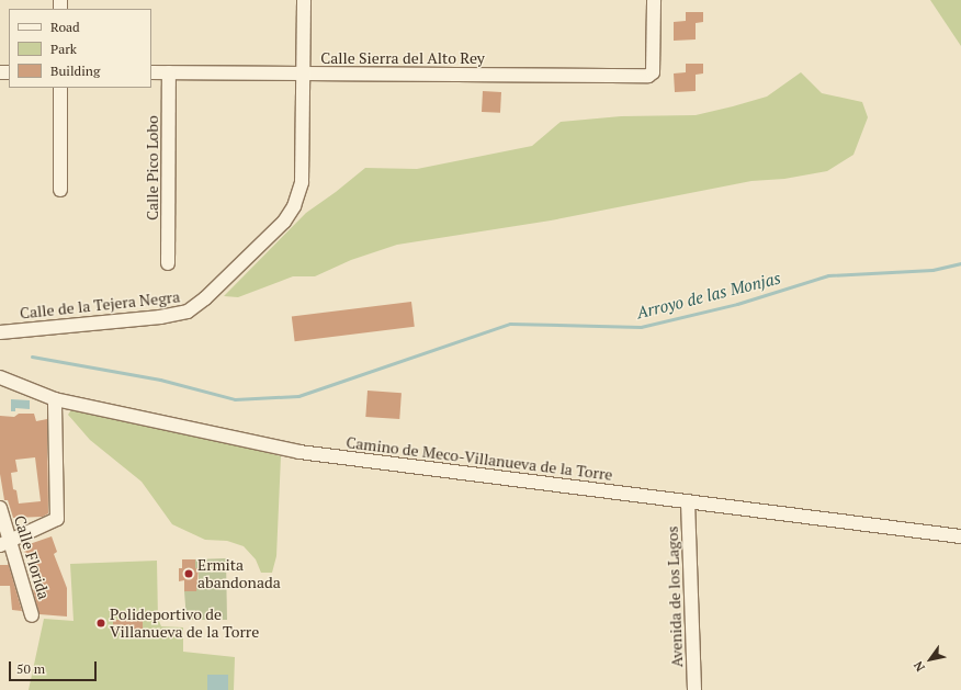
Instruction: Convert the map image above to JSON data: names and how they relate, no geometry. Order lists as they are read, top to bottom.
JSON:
{
  "streets": {
    "street": [
      "Calle Sierra del Alto Rey",
      "Calle Pico Lobo",
      "Calle de la Tejera Negra",
      "Camino de Meco-Villanueva de la Torre",
      "Calle Florida",
      "Avenida de los Lagos"
    ]
  },
  "crossings": [
    ["Calle Sierra del Alto Rey", "Calle Pico Lobo"],
    ["Calle Sierra del Alto Rey", "Calle de la Tejera Negra"],
    ["Camino de Meco-Villanueva de la Torre", "Avenida de los Lagos"]
  ],
  "water": ["Arroyo de las Monjas"],
  "places": ["Ermita abandonada", "Polideportivo de Villanueva de la Torre"],
  "legend": ["Road", "Park", "Building"],
  "scale_bar": "50 m",
  "north": "bottom left"
}
